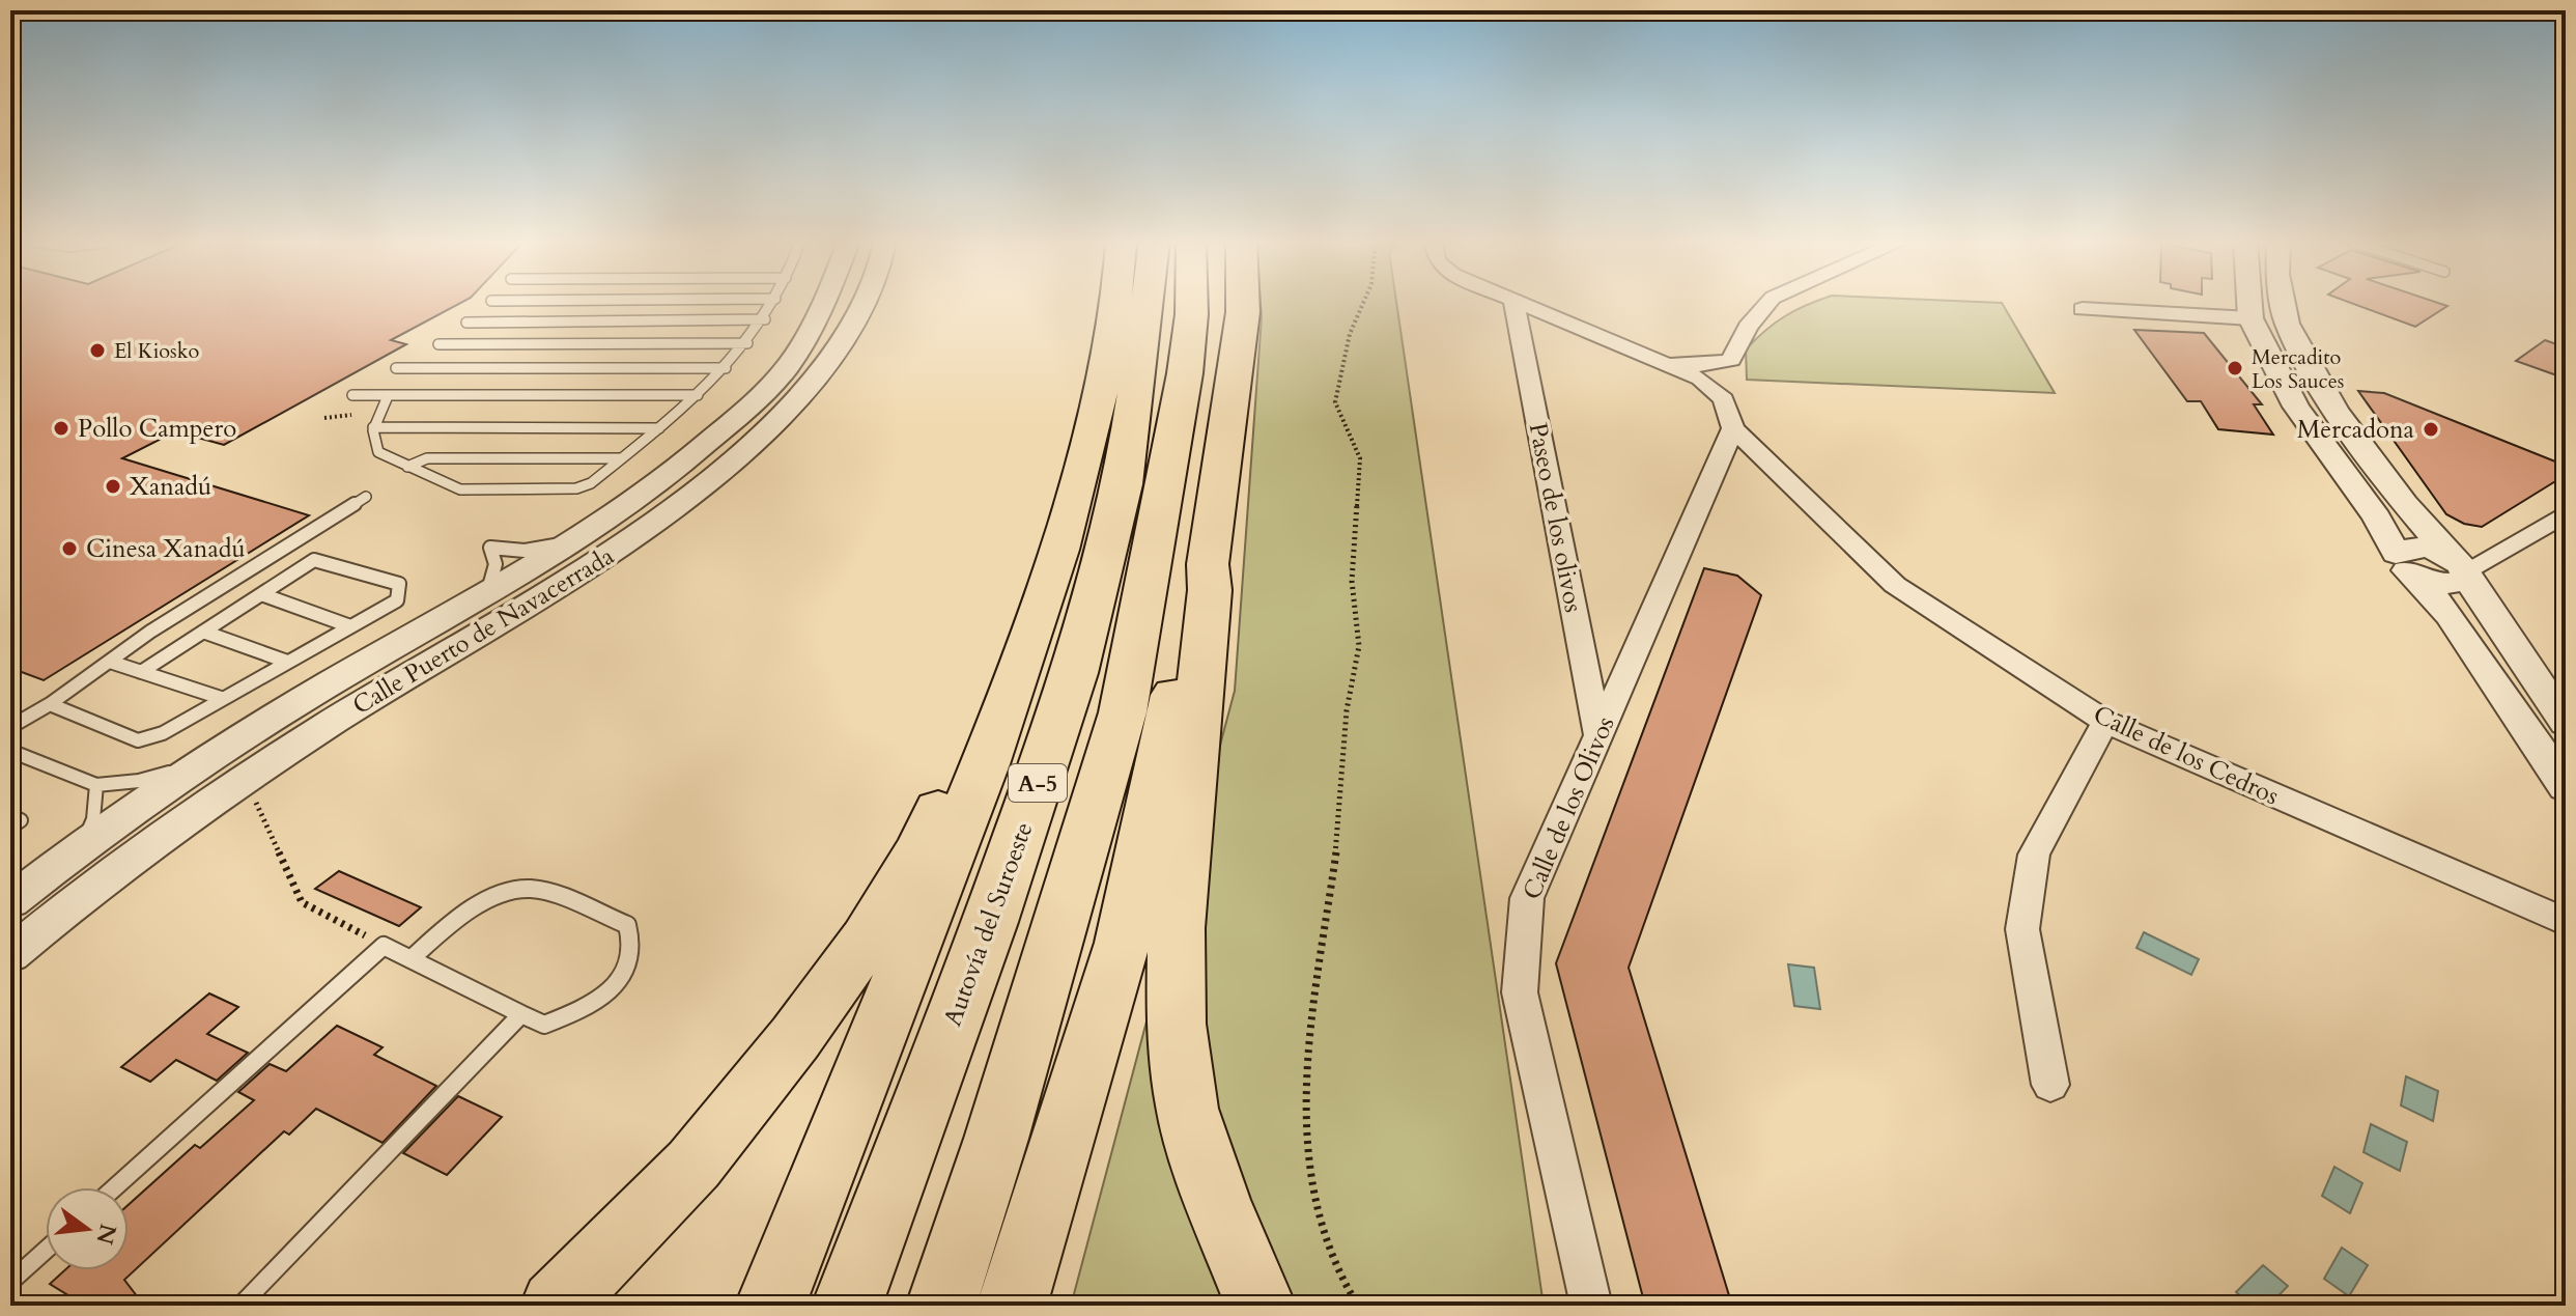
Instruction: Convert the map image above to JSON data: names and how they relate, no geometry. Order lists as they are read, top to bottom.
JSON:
{
  "streets": {
    "highway": ["A-5", "Autovía del Suroeste"],
    "street": [
      "Paseo de los olivos",
      "Calle Puerto de Navacerrada",
      "Calle de los Cedros",
      "Calle de los Olivos"
    ]
  },
  "crossings": [
    ["Paseo de los olivos", "Calle de los Olivos"],
    ["Calle de los Cedros", "Calle de los Olivos"]
  ],
  "places": [
    "El Kiosko",
    "Mercadito Los Sauces",
    "Pollo Campero",
    "Mercadona",
    "Xanadú",
    "Cinesa Xanadú"
  ],
  "north": "right"
}
